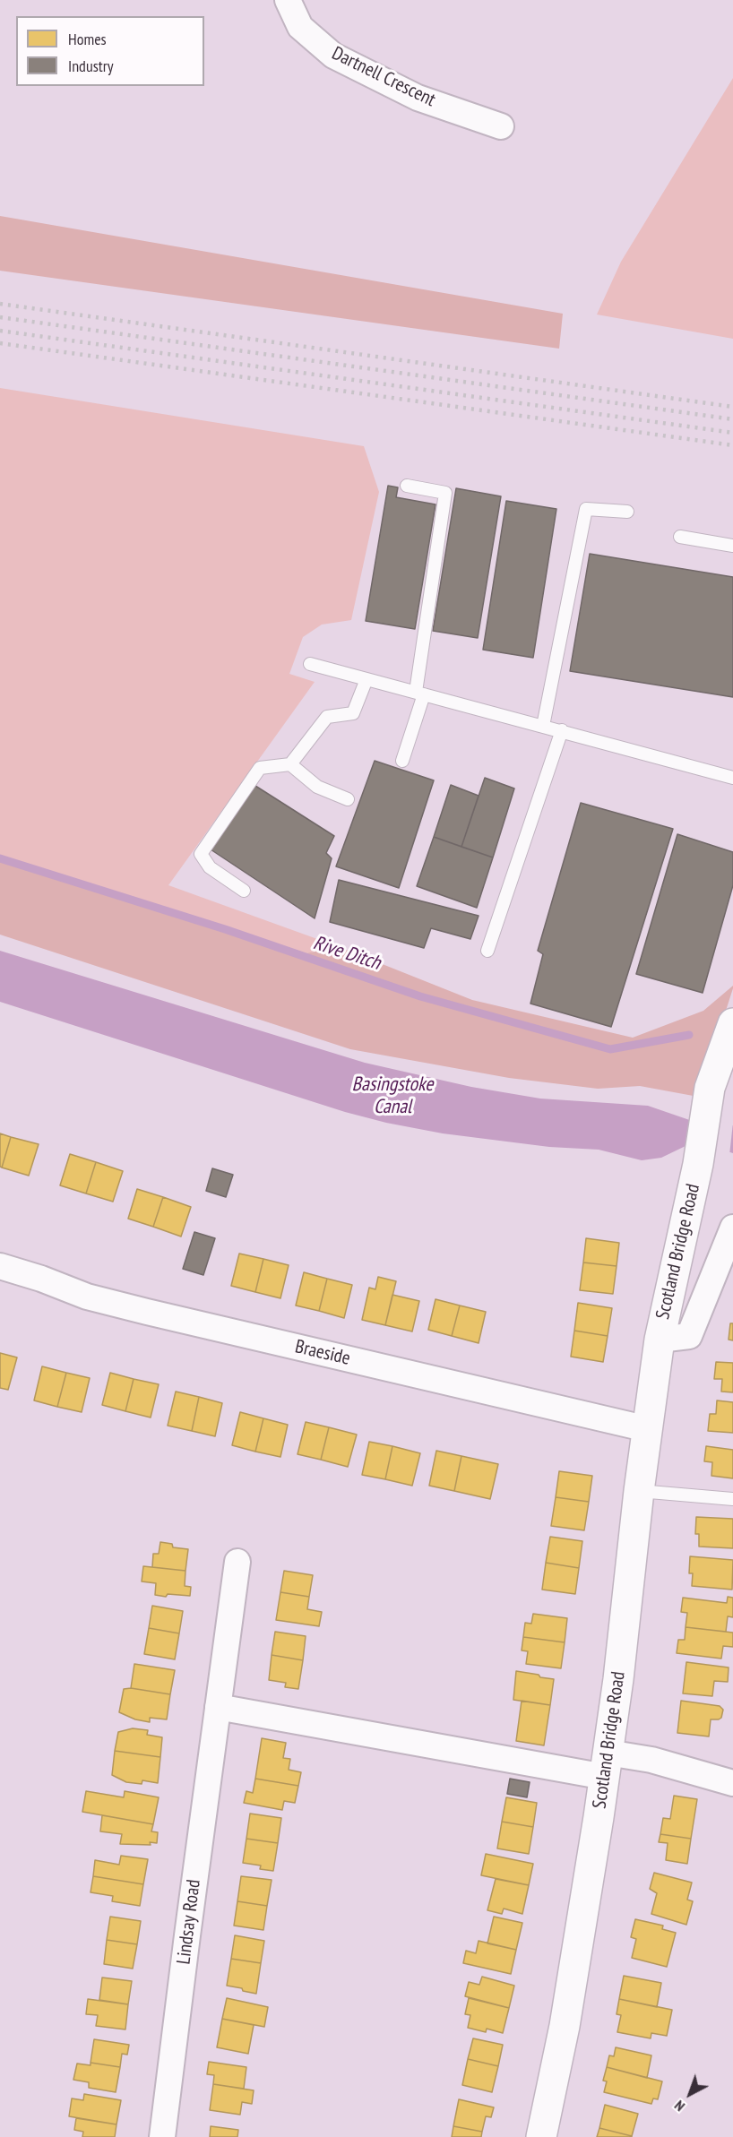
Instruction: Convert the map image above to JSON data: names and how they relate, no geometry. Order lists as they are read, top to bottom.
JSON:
{
  "streets": {
    "street": [
      "Dartnell Crescent",
      "Scotland Bridge Road",
      "Braeside",
      "Lindsay Road"
    ]
  },
  "crossings": [
    ["Scotland Bridge Road", "Braeside"]
  ],
  "water": ["Rive Ditch", "Basingstoke Canal"],
  "legend": ["Homes", "Industry"],
  "north": "bottom left"
}
